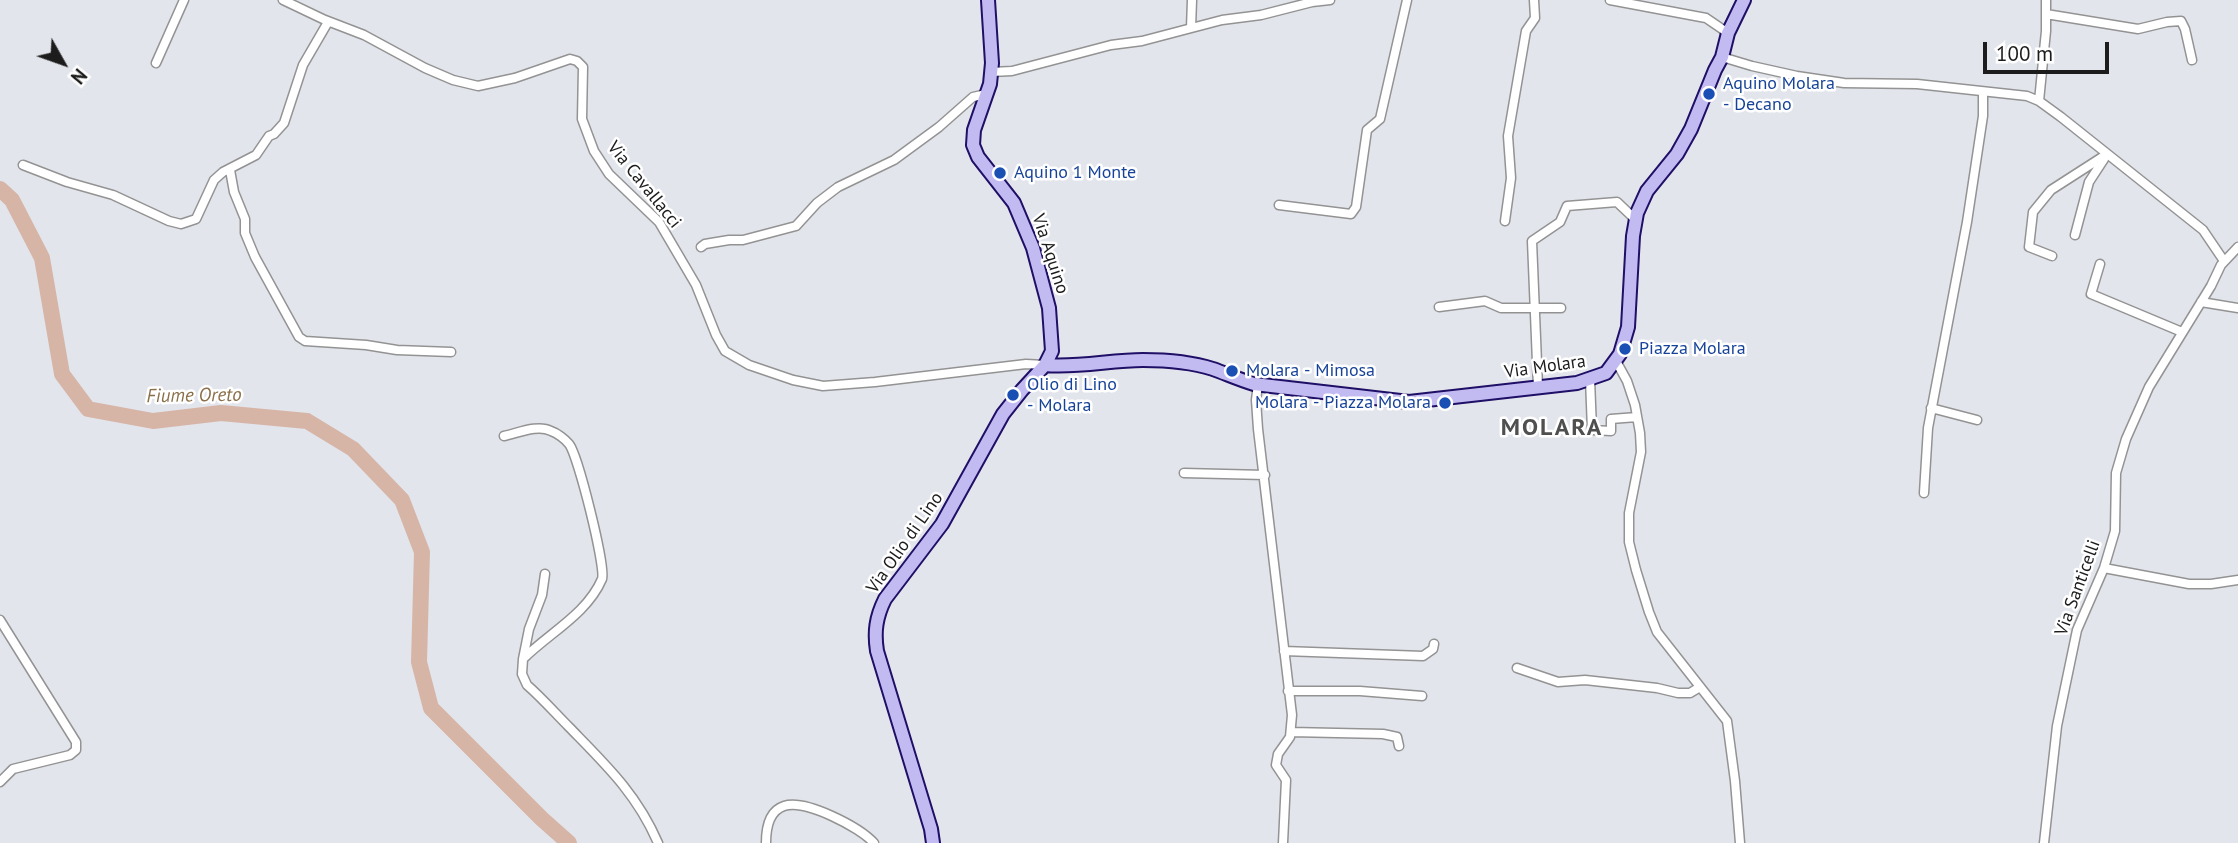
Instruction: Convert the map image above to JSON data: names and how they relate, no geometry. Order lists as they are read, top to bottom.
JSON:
{
  "streets": {
    "street": [
      "Via Cavallacci",
      "Via Aquino",
      "Via Molara",
      "Via Olio di Lino",
      "Via Santicelli"
    ]
  },
  "crossings": [
    ["Via Cavallacci", "Via Aquino"],
    ["Via Cavallacci", "Via Molara"],
    ["Via Cavallacci", "Via Olio di Lino"],
    ["Via Aquino", "Via Molara"],
    ["Via Aquino", "Via Olio di Lino"],
    ["Via Molara", "Via Olio di Lino"]
  ],
  "districts": ["MOLARA"],
  "water": ["Fiume Oreto"],
  "places": [
    "Aquino Molara - Decano",
    "Aquino 1 Monte",
    "Piazza Molara",
    "Molara - Mimosa",
    "Olio di Lino - Molara",
    "Molara - Piazza Molara"
  ],
  "scale_bar": "100 m",
  "north": "bottom right"
}
